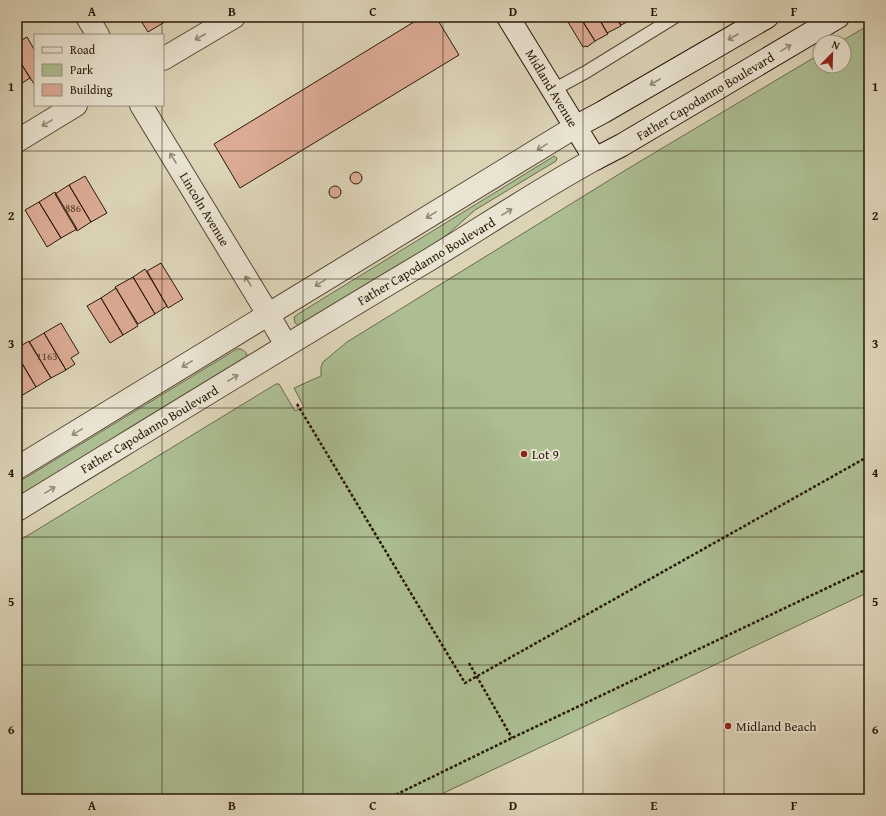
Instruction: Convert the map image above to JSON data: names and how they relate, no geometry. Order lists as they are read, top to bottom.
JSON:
{
  "streets": {
    "street": ["Midland Avenue", "Father Capodanno Boulevard", "Lincoln Avenue"]
  },
  "crossings": [
    ["Midland Avenue", "Father Capodanno Boulevard"],
    ["Father Capodanno Boulevard", "Lincoln Avenue"]
  ],
  "one_way": ["Lincoln Avenue"],
  "places": ["Lot 9", "Midland Beach"],
  "house_numbers": ["886", "1163"],
  "legend": ["Road", "Park", "Building"],
  "north": "top right",
  "grid": {
    "columns": [
      "A",
      "B",
      "C",
      "D",
      "E",
      "F"
    ],
    "rows": [
      "1",
      "2",
      "3",
      "4",
      "5",
      "6"
    ]
  }
}
